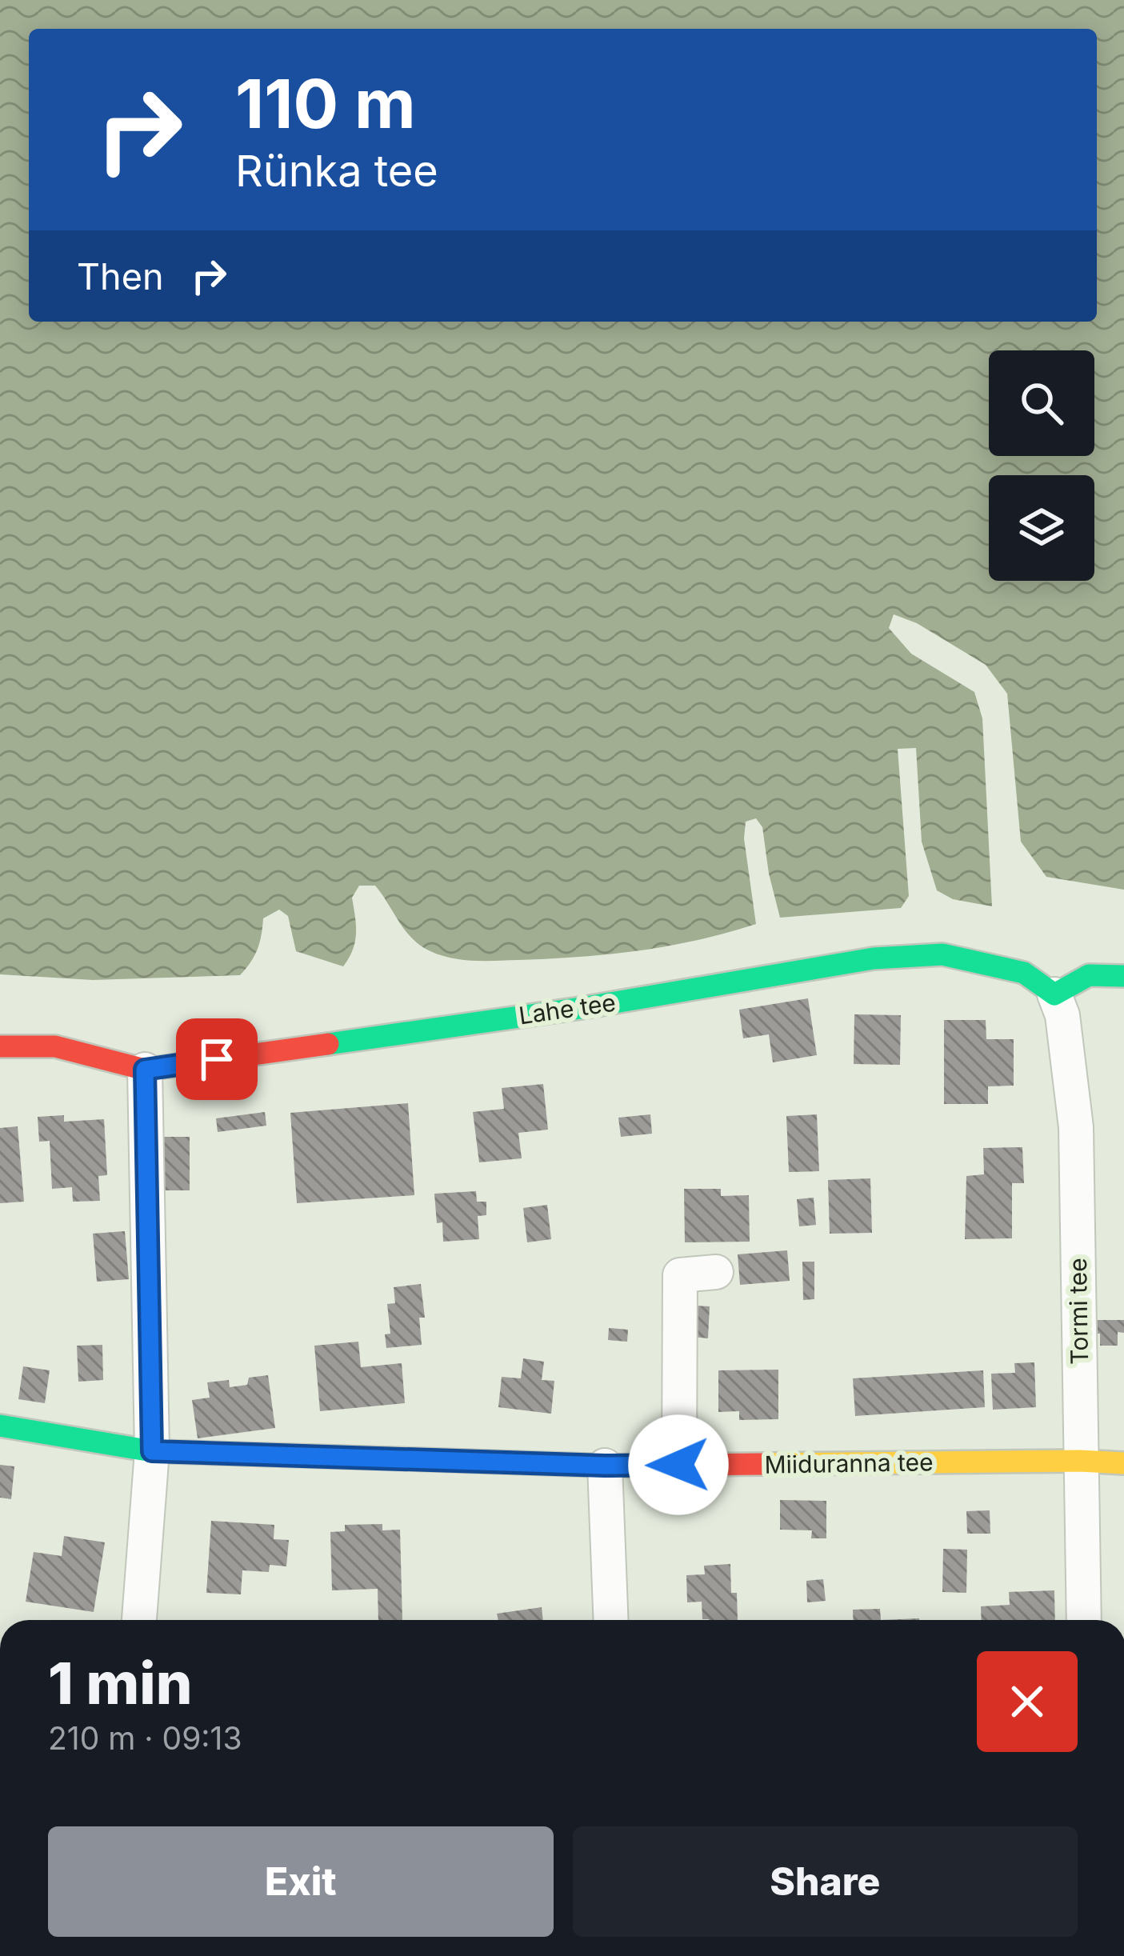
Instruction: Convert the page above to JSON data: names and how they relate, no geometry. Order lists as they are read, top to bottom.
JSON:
{
  "streets": {
    "street": ["Lahe tee", "Tormi tee", "Miiduranna tee"]
  },
  "crossings": [
    ["Lahe tee", "Tormi tee"],
    ["Tormi tee", "Miiduranna tee"]
  ],
  "page": {
    "turn": ["110 m", "Rünka tee"],
    "then": "Then",
    "heading": ["1 min", "210 m · 09:13"],
    "buttons": ["Exit", "Share"]
  }
}
